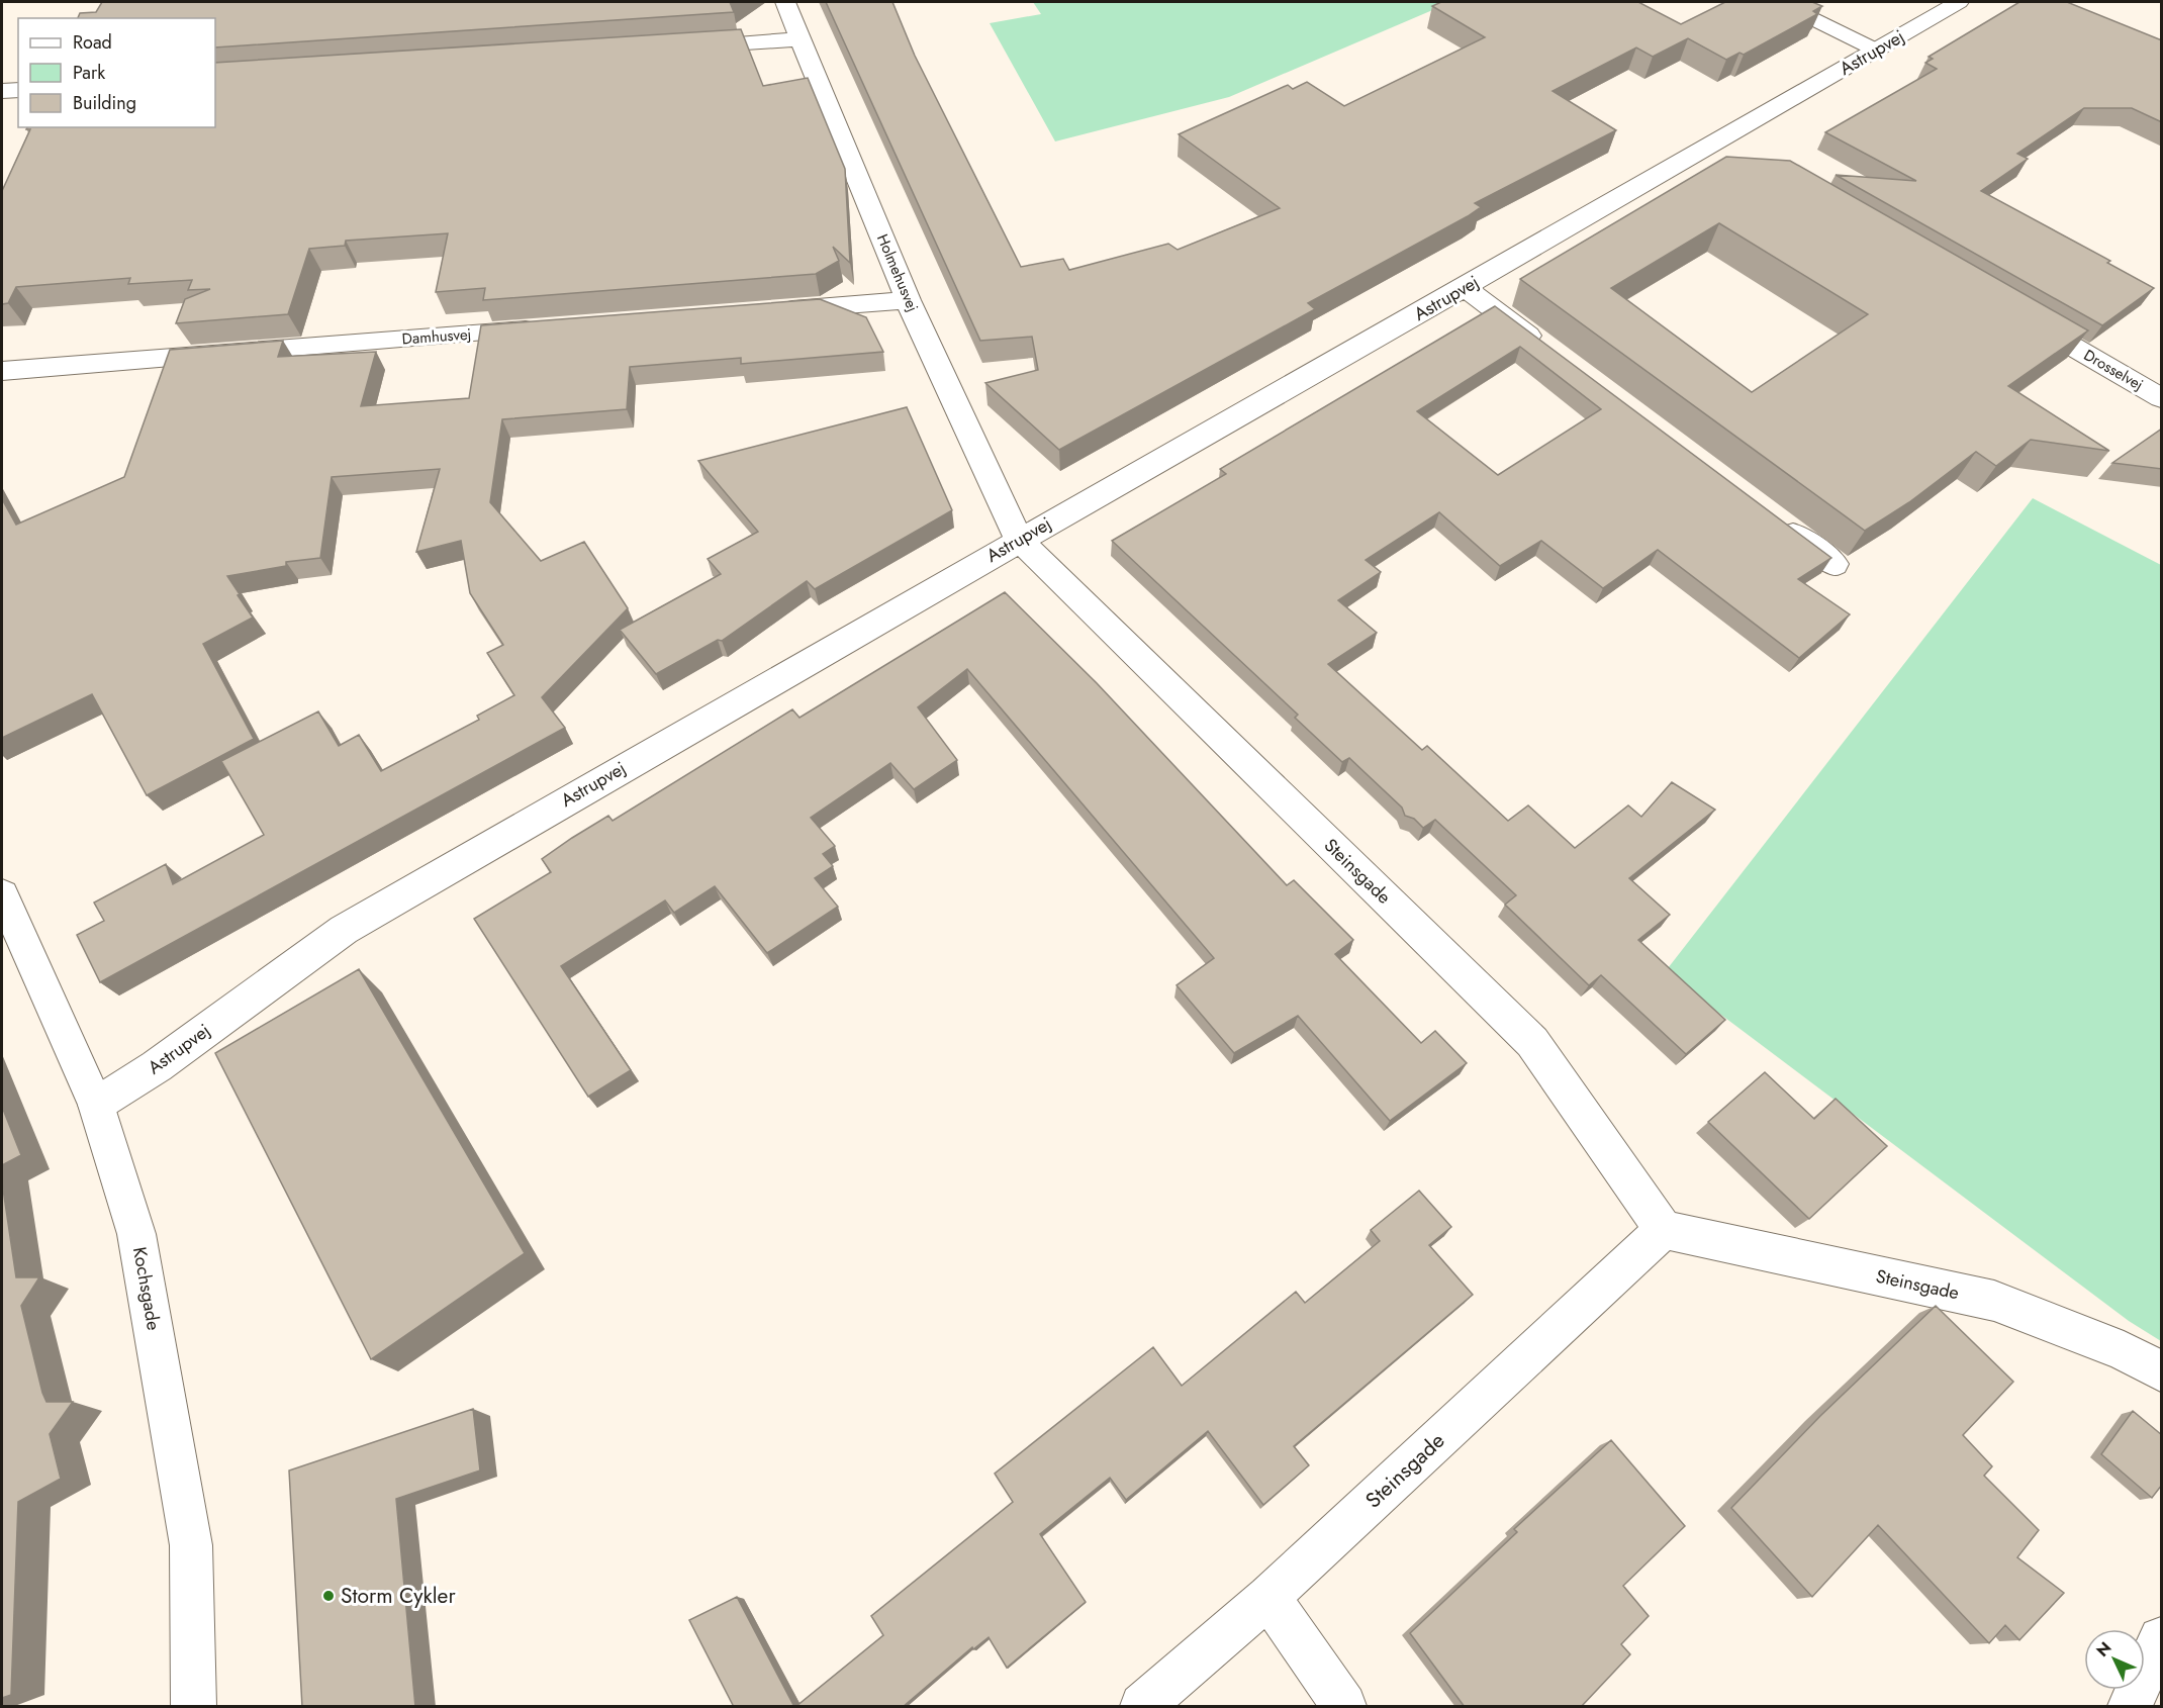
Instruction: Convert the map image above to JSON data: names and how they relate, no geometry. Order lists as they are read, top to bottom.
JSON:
{
  "streets": {
    "street": [
      "Astrupvej",
      "Holmehusvej",
      "Damhusvej",
      "Drosselvej",
      "Steinsgade",
      "Kochsgade"
    ]
  },
  "crossings": [
    ["Astrupvej", "Holmehusvej"],
    ["Astrupvej", "Steinsgade"],
    ["Astrupvej", "Kochsgade"],
    ["Holmehusvej", "Steinsgade"]
  ],
  "places": ["Storm Cykler"],
  "legend": ["Road", "Park", "Building"],
  "north": "top left"
}
